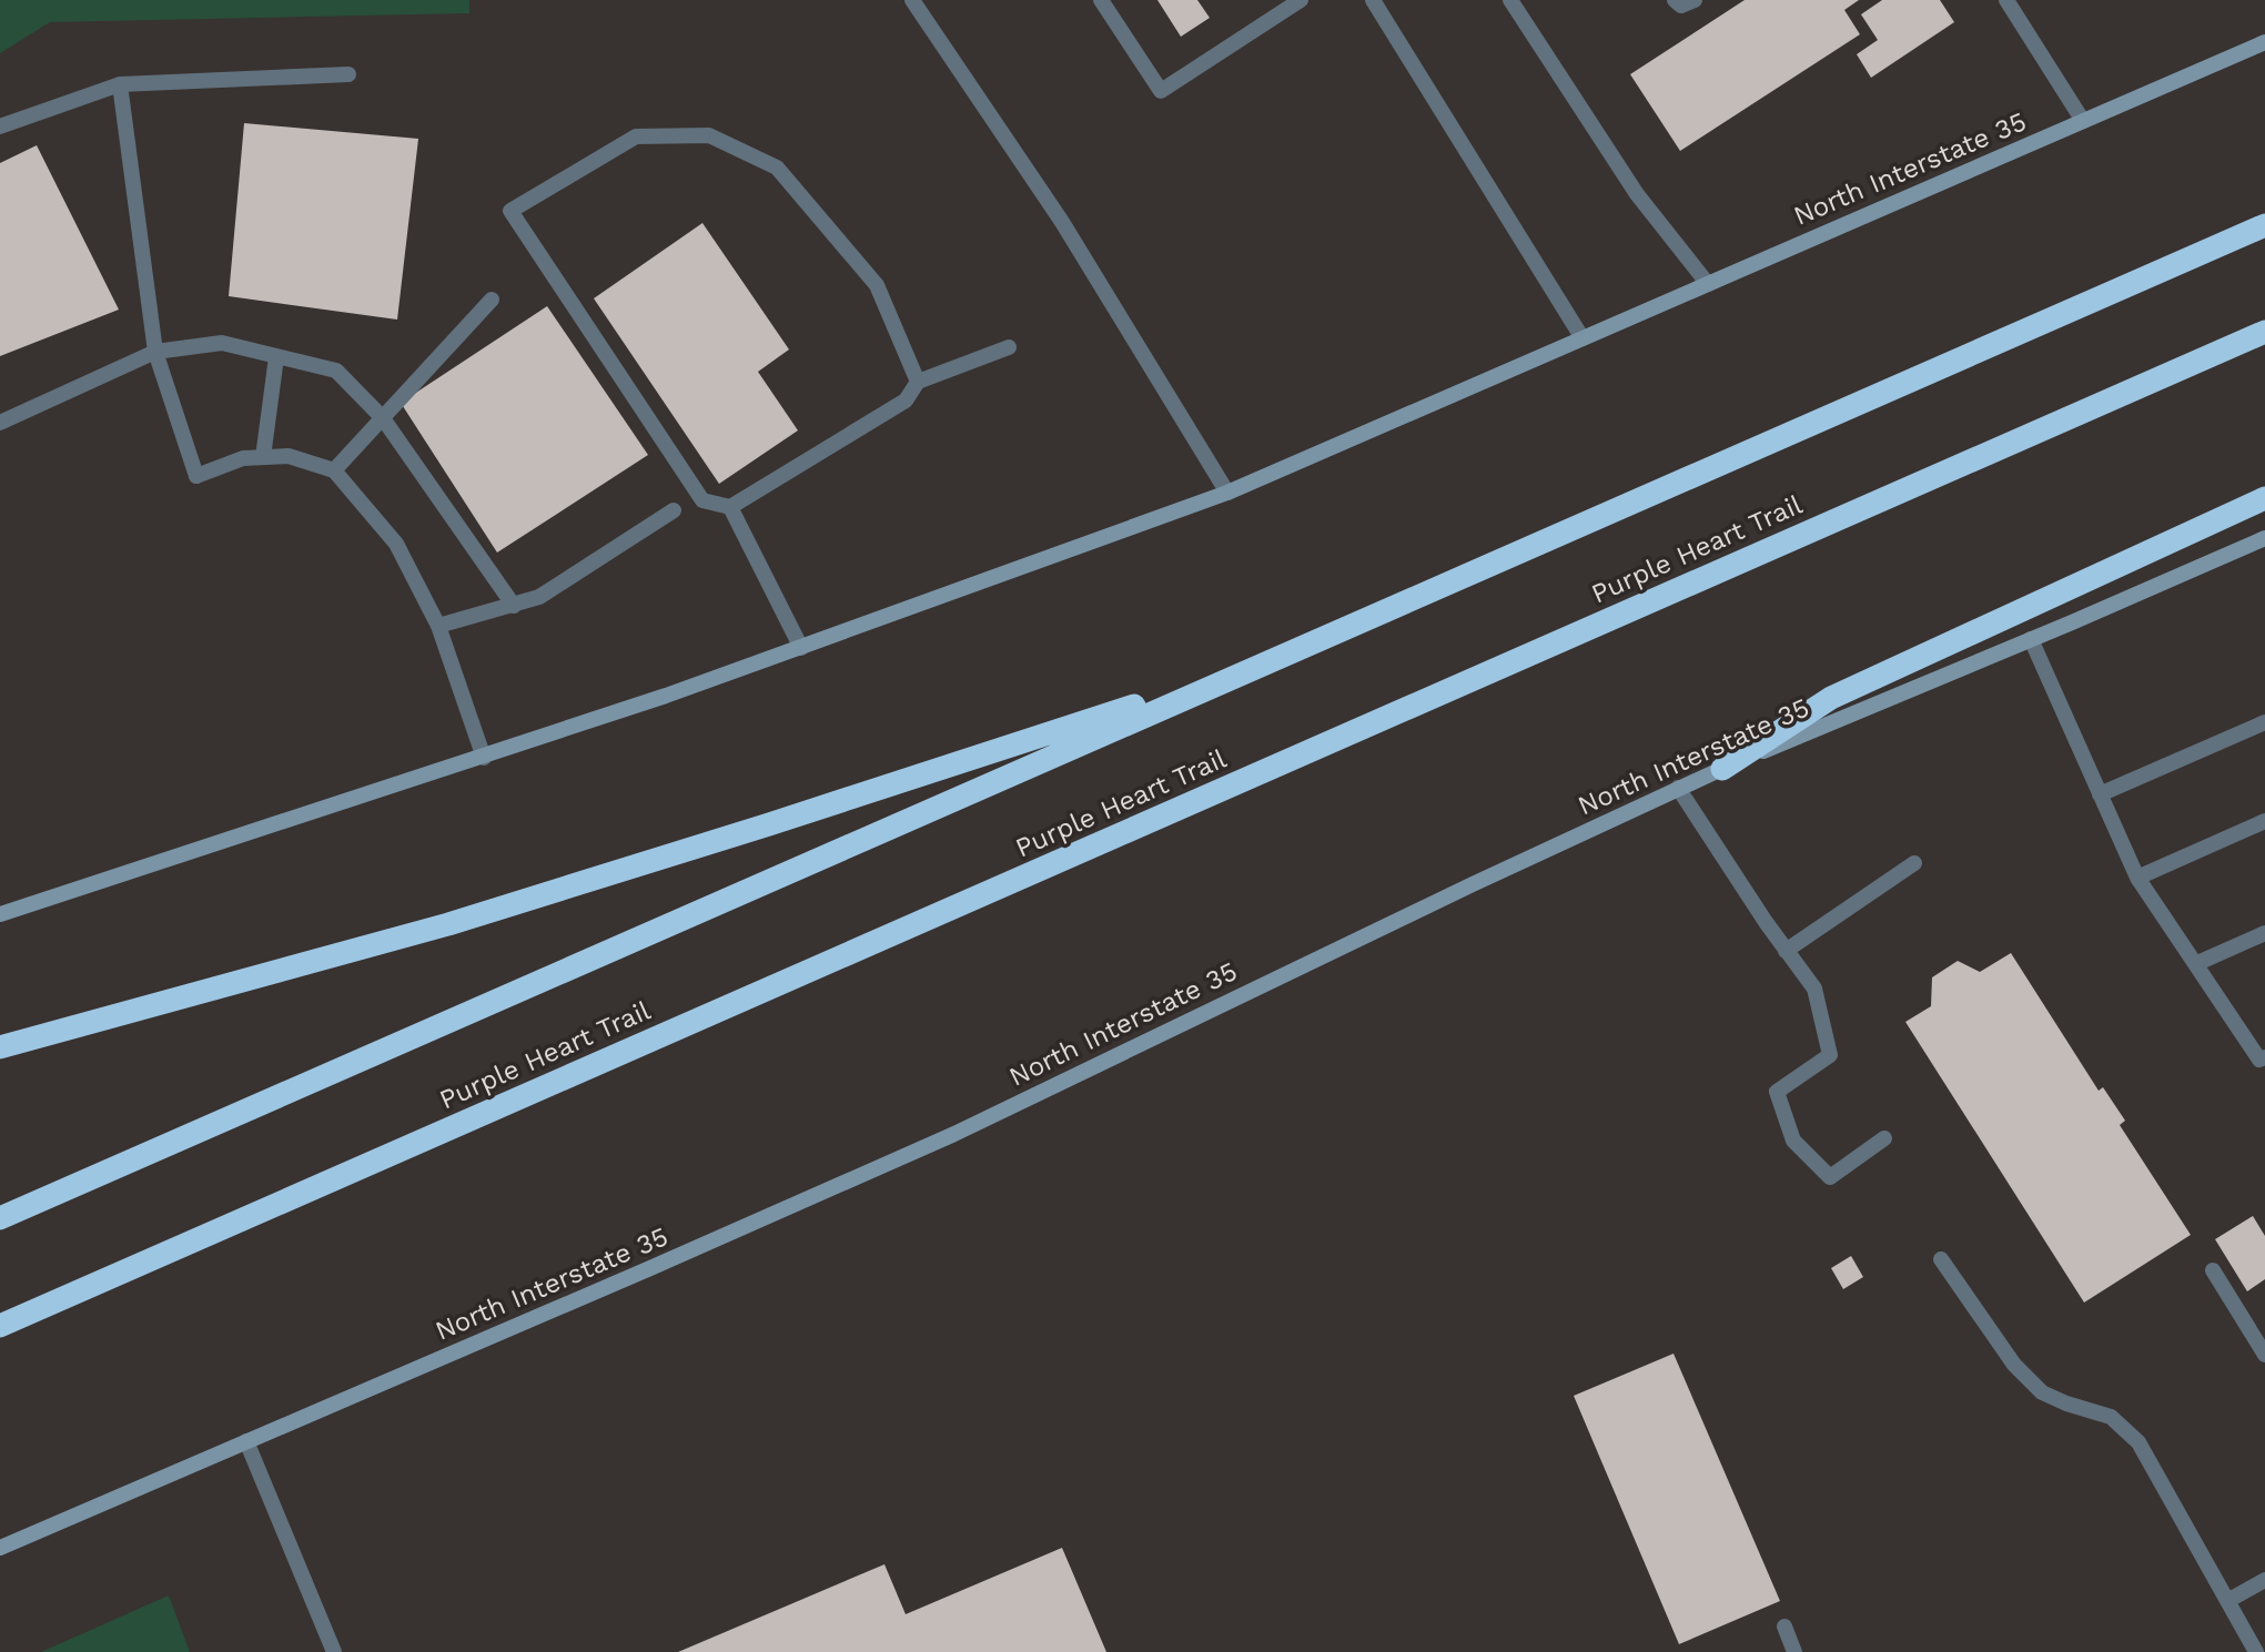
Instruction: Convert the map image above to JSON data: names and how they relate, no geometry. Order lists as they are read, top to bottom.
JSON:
{
  "streets": {
    "highway": ["Purple Heart Trail"],
    "main road": ["North Interstate 35"]
  }
}
